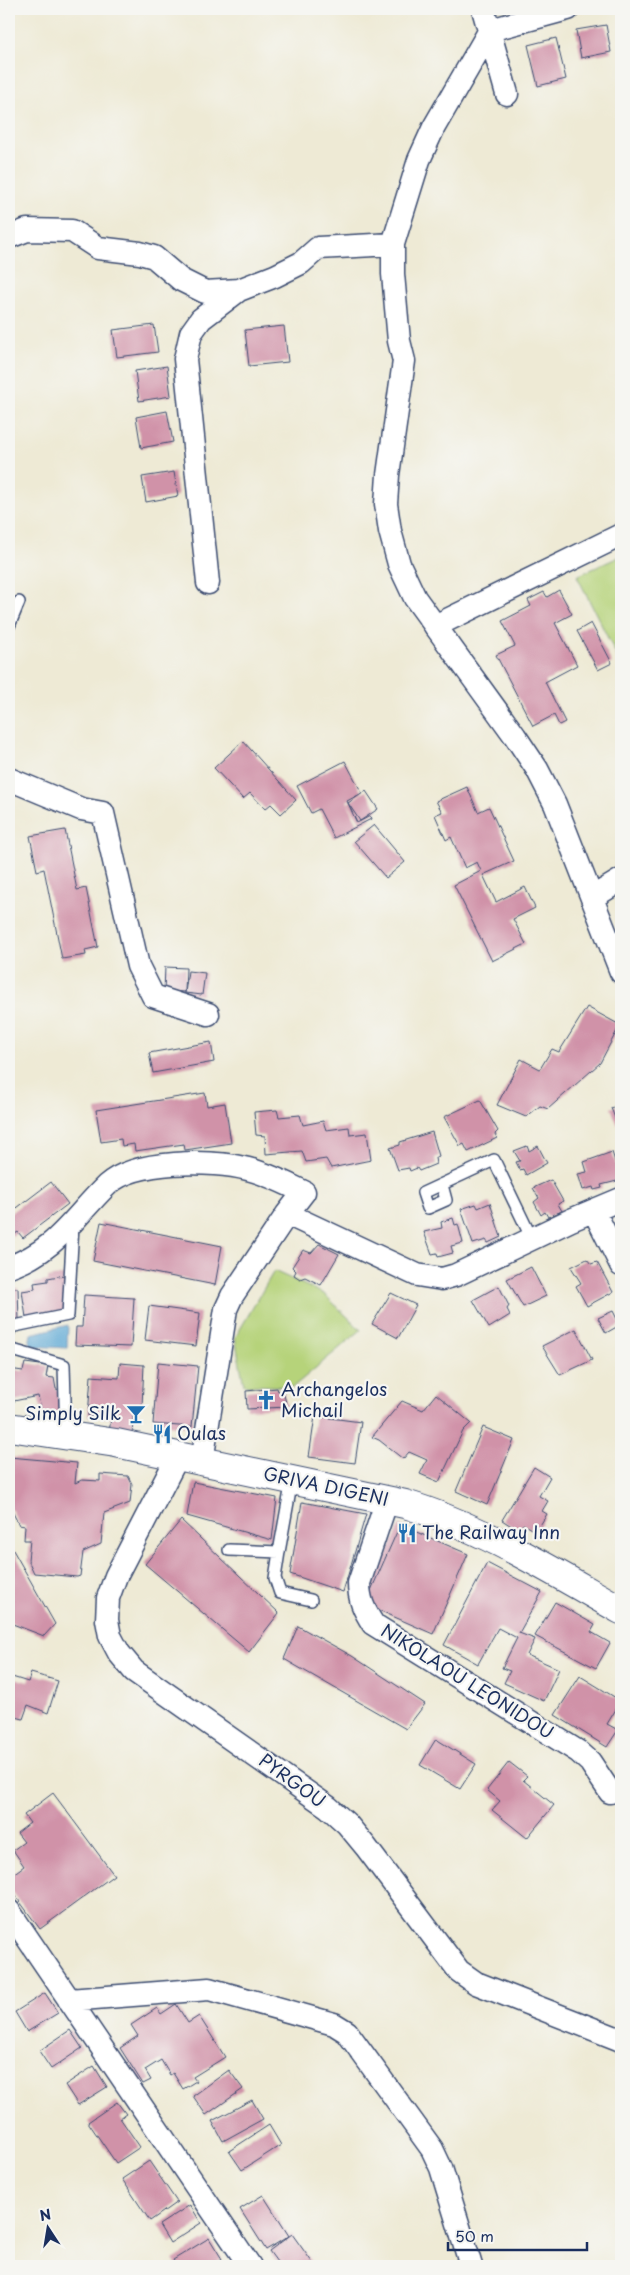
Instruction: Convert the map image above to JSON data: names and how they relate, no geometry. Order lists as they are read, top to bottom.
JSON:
{
  "streets": {
    "main road": ["GRIVA DIGENI"],
    "street": ["NIKOLAOU LEONIDOU", "PYRGOU"]
  },
  "crossings": [
    ["GRIVA DIGENI", "NIKOLAOU LEONIDOU"],
    ["GRIVA DIGENI", "PYRGOU"]
  ],
  "places": {
    "church": ["Archangelos Michail"],
    "bar": ["Simply Silk"],
    "restaurant": ["Oulas", "The Railway Inn"]
  },
  "scale_bar": "50 m",
  "north": "top"
}
